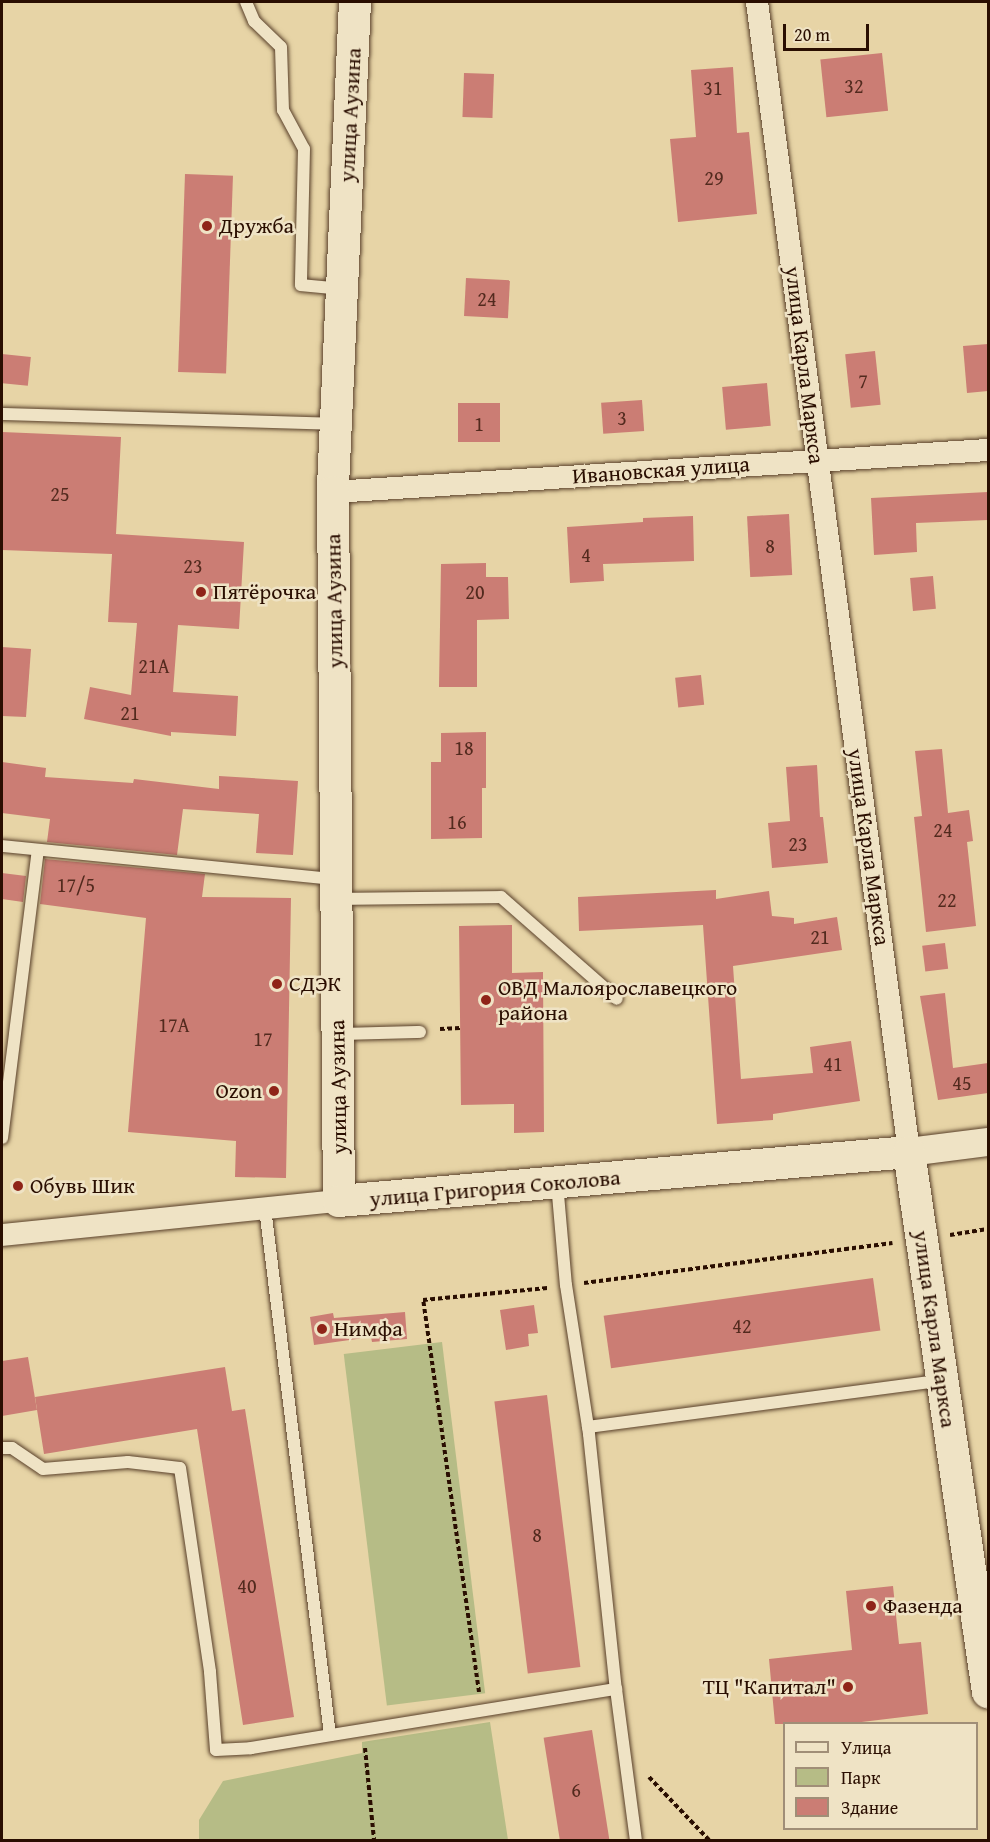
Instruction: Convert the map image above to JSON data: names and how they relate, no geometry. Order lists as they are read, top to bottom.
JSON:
{
  "streets": {
    "main road": ["улица Аузина", "улица Карла Маркса", "улица Григория Соколова"],
    "street": ["Ивановская улица"]
  },
  "crossings": [
    ["улица Аузина", "Ивановская улица"],
    ["улица Аузина", "улица Григория Соколова"],
    ["улица Карла Маркса", "Ивановская улица"],
    ["улица Карла Маркса", "улица Григория Соколова"]
  ],
  "places": [
    "Дружба",
    "Пятёрочка",
    "СДЭК",
    "ОВД Малоярославецкого района",
    "Ozon",
    "Обувь Шик",
    "Нимфа",
    "Фазенда",
    "ТЦ \"Капитал\""
  ],
  "house_numbers": [
    "32",
    "31",
    "29",
    "24",
    "7",
    "3",
    "1",
    "25",
    "8",
    "4",
    "23",
    "20",
    "21А",
    "21",
    "18",
    "16",
    "24",
    "23",
    "17/5",
    "22",
    "21",
    "17А",
    "17",
    "41",
    "45",
    "42",
    "8",
    "40",
    "6"
  ],
  "legend": ["Улица", "Парк", "Здание"],
  "scale_bar": "20 m"
}
